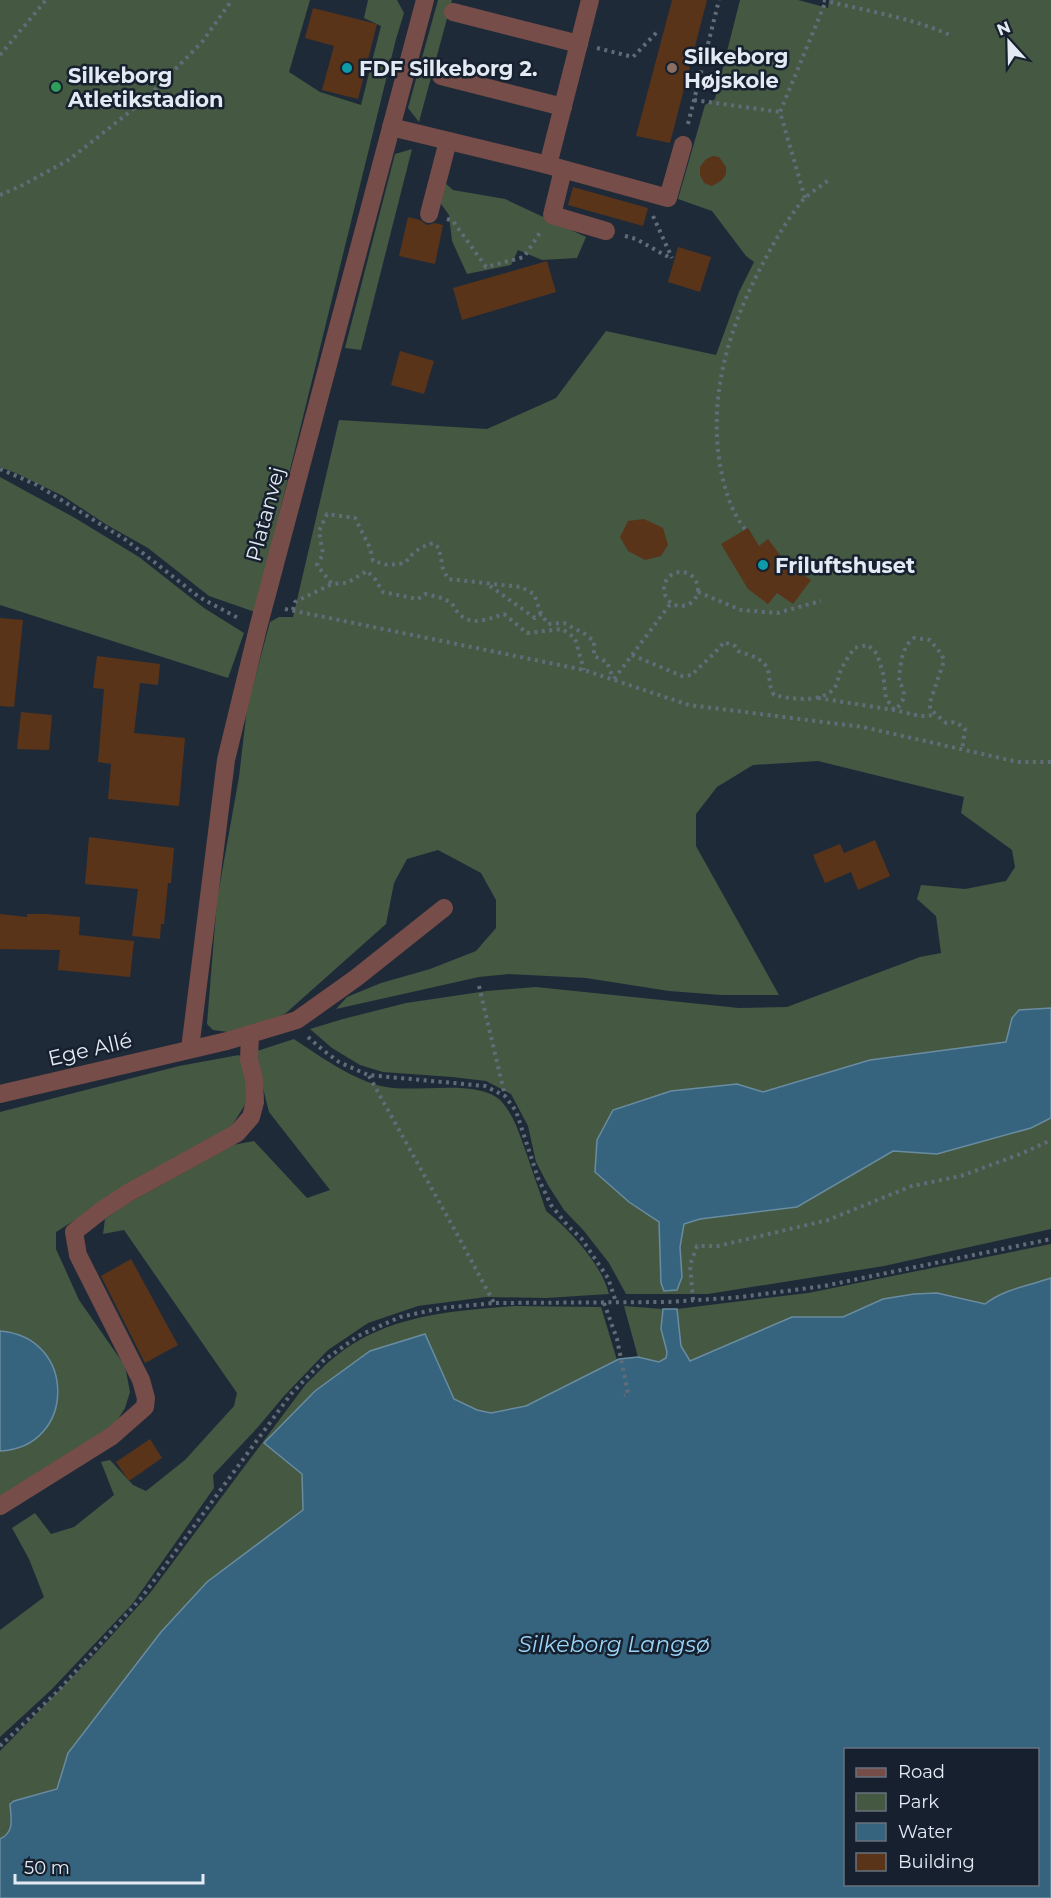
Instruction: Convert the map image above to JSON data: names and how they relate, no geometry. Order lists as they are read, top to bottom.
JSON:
{
  "streets": {
    "street": ["Platanvej", "Ege Allé"]
  },
  "crossings": [
    ["Platanvej", "Ege Allé"]
  ],
  "water": ["Silkeborg Langsø"],
  "places": [
    "FDF Silkeborg 2.",
    "Silkeborg Højskole",
    "Silkeborg Atletikstadion",
    "Friluftshuset"
  ],
  "legend": [
    "Road",
    "Park",
    "Water",
    "Building"
  ],
  "scale_bar": "50 m",
  "north": "top"
}
